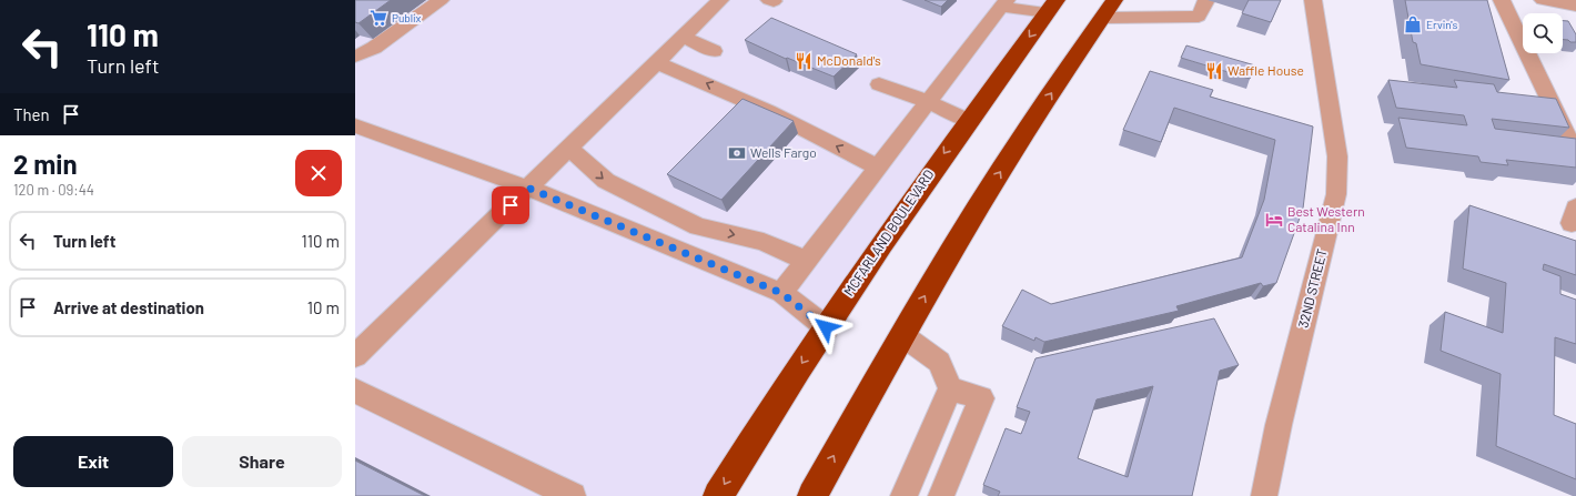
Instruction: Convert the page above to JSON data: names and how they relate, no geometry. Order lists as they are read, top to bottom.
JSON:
{
  "streets": {
    "highway": ["MCFARLAND BOULEVARD"],
    "street": ["32ND STREET"]
  },
  "places": {
    "supermarket": ["Publix"],
    "shop": ["Ervin's"],
    "restaurant": ["McDonald's", "Waffle House"],
    "bank": ["Wells Fargo"],
    "hotel": ["Best Western Catalina Inn"]
  },
  "page": {
    "turn": ["110 m", "Turn left"],
    "then": "Then",
    "heading": ["2 min", "120 m · 09:44"],
    "list": [
      {
        "name": "Turn left",
        "value": "110 m"
      },
      {
        "name": "Arrive at destination",
        "value": "10 m"
      }
    ],
    "buttons": ["Exit", "Share"]
  }
}
